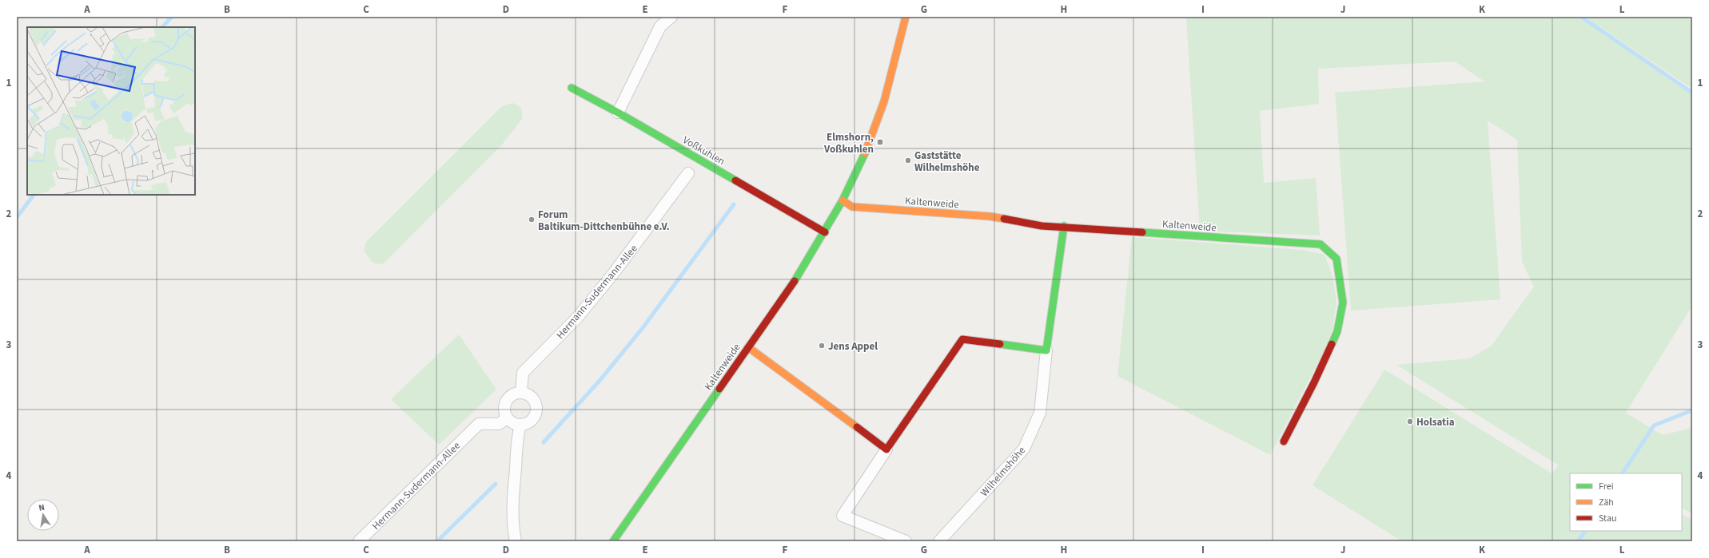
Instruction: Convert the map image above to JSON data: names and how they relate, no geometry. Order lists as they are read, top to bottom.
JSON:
{
  "streets": {
    "street": [
      "Voßkuhlen",
      "Kaltenweide",
      "Hermann-Sudermann-Allee",
      "Wilhelmshöhe"
    ]
  },
  "crossings": [
    ["Voßkuhlen", "Kaltenweide"],
    ["Kaltenweide", "Wilhelmshöhe"]
  ],
  "places": {
    "transit": ["Elmshorn, Voßkuhlen"],
    "other": [
      "Gaststätte Wilhelmshöhe",
      "Forum Baltikum-Dittchenbühne e.V.",
      "Jens Appel",
      "Holsatia"
    ]
  },
  "legend": ["Frei", "Zäh", "Stau"],
  "north": "top",
  "grid": {
    "columns": [
      "A",
      "B",
      "C",
      "D",
      "E",
      "F",
      "G",
      "H",
      "I",
      "J",
      "K",
      "L"
    ],
    "rows": [
      "1",
      "2",
      "3",
      "4"
    ]
  }
}
